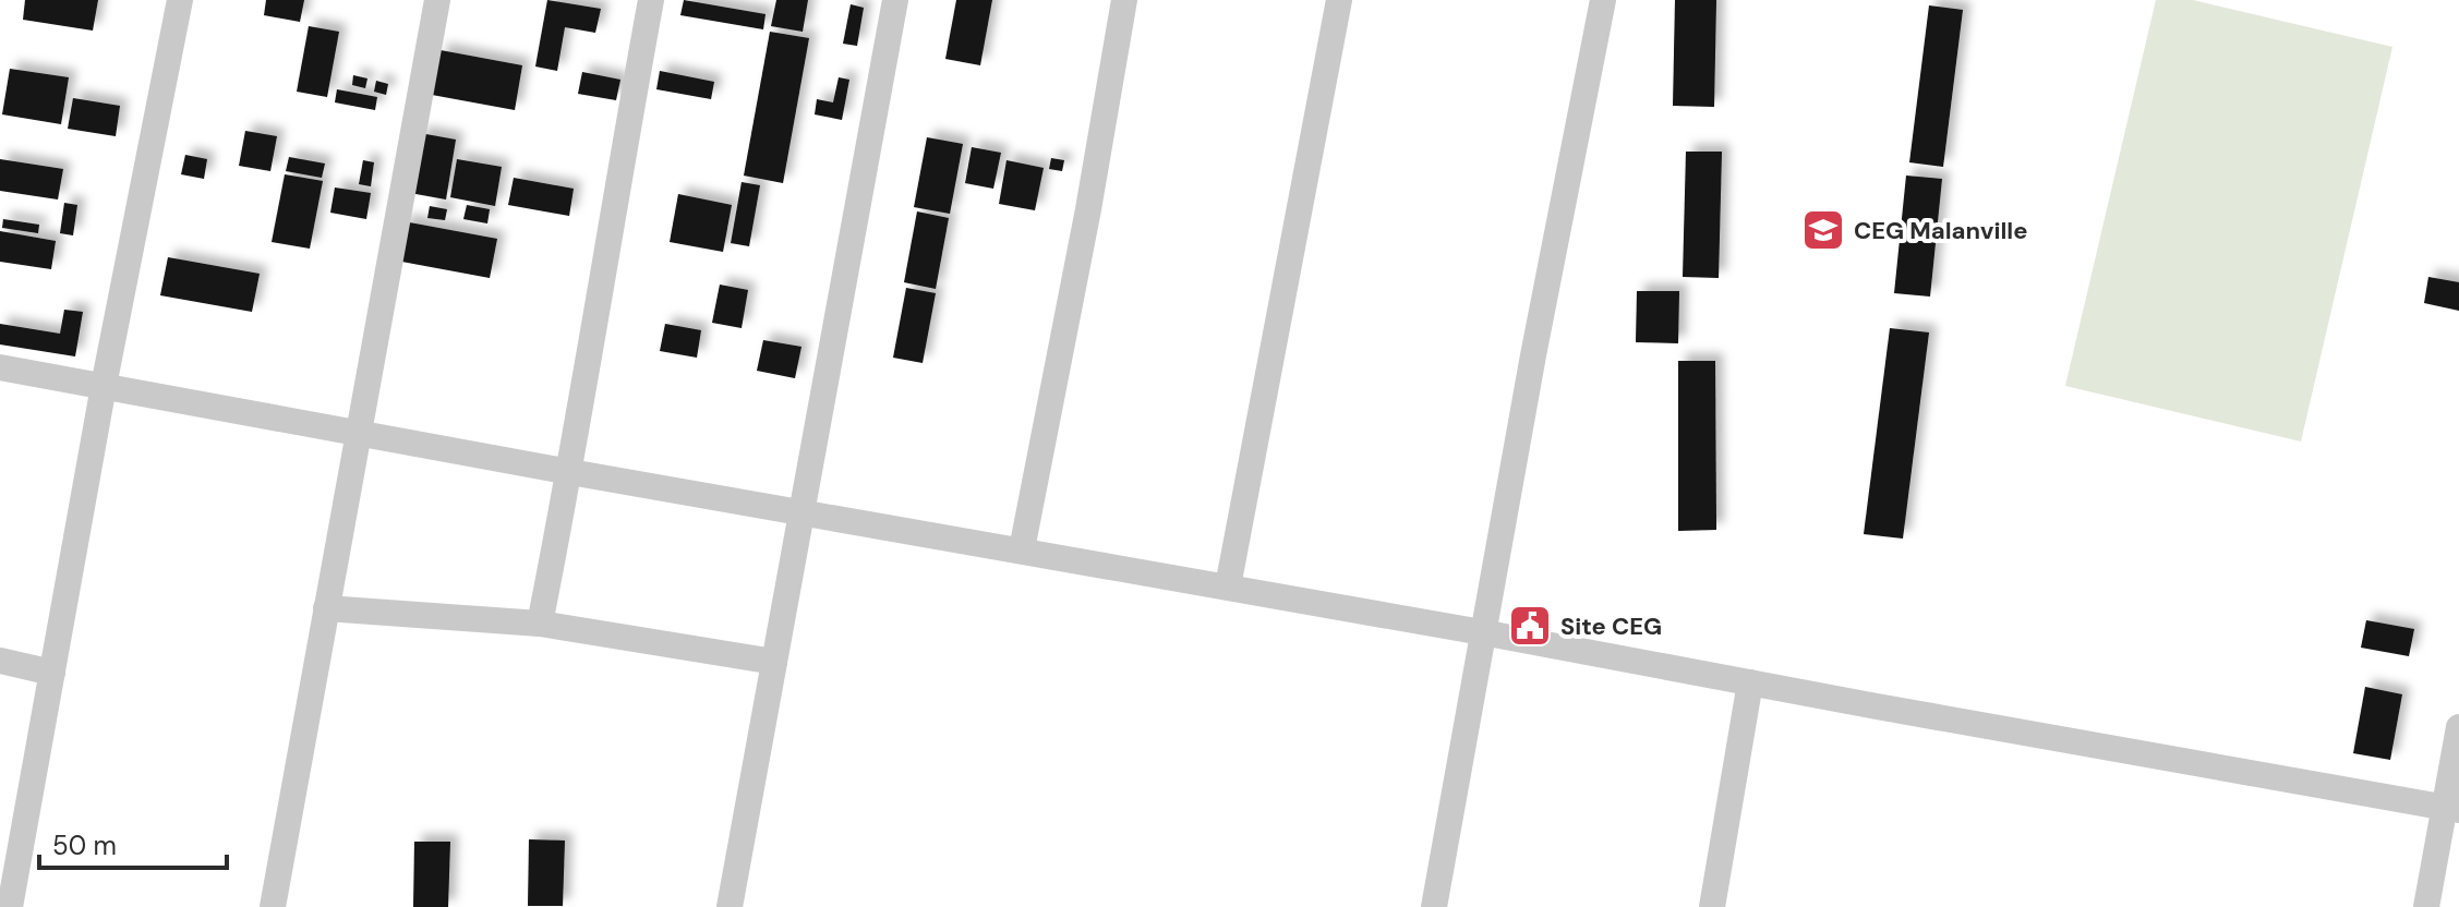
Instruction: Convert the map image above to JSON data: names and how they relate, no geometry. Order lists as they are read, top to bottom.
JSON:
{
  "places": {
    "school or university": ["CEG Malanville"],
    "public building": ["Site CEG"]
  },
  "scale_bar": "50 m"
}
